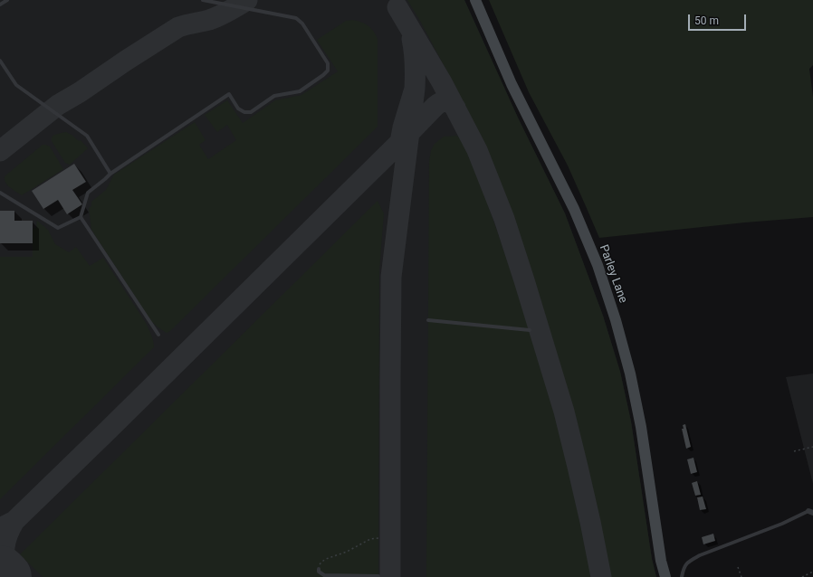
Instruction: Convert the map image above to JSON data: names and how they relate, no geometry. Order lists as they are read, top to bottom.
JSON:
{
  "streets": {
    "main road": ["Parley Lane"]
  },
  "scale_bar": "50 m"
}
